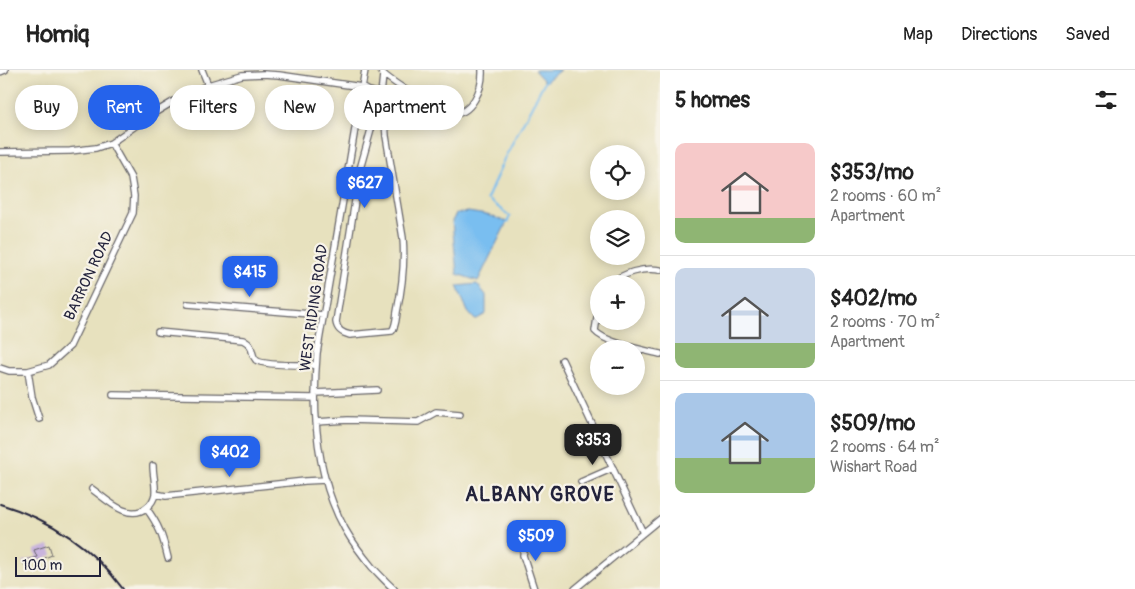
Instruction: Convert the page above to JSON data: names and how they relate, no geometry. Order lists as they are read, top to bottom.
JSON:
{
  "streets": {
    "street": ["BARRON ROAD", "WEST RIDING ROAD"]
  },
  "districts": ["ALBANY GROVE"],
  "scale_bar": "100 m",
  "page": {
    "header": "Homiq",
    "nav": ["Map", "Directions", "Saved"],
    "heading": "5 homes",
    "chip": [
      "Buy",
      "Rent",
      "Filters",
      "New",
      "Apartment"
    ],
    "list": [
      {
        "name": "$353/mo",
        "note": "2 rooms · 60 m² · Apartment"
      },
      {
        "name": "$402/mo",
        "note": "2 rooms · 70 m² · Apartment"
      },
      {
        "name": "$509/mo",
        "note": "2 rooms · 64 m² · Wishart Road"
      }
    ],
    "map_buttons": ["+", "−"],
    "price": [
      "$627",
      "$415",
      "$353",
      "$402",
      "$509"
    ],
    "scale": "100 m"
  }
}
